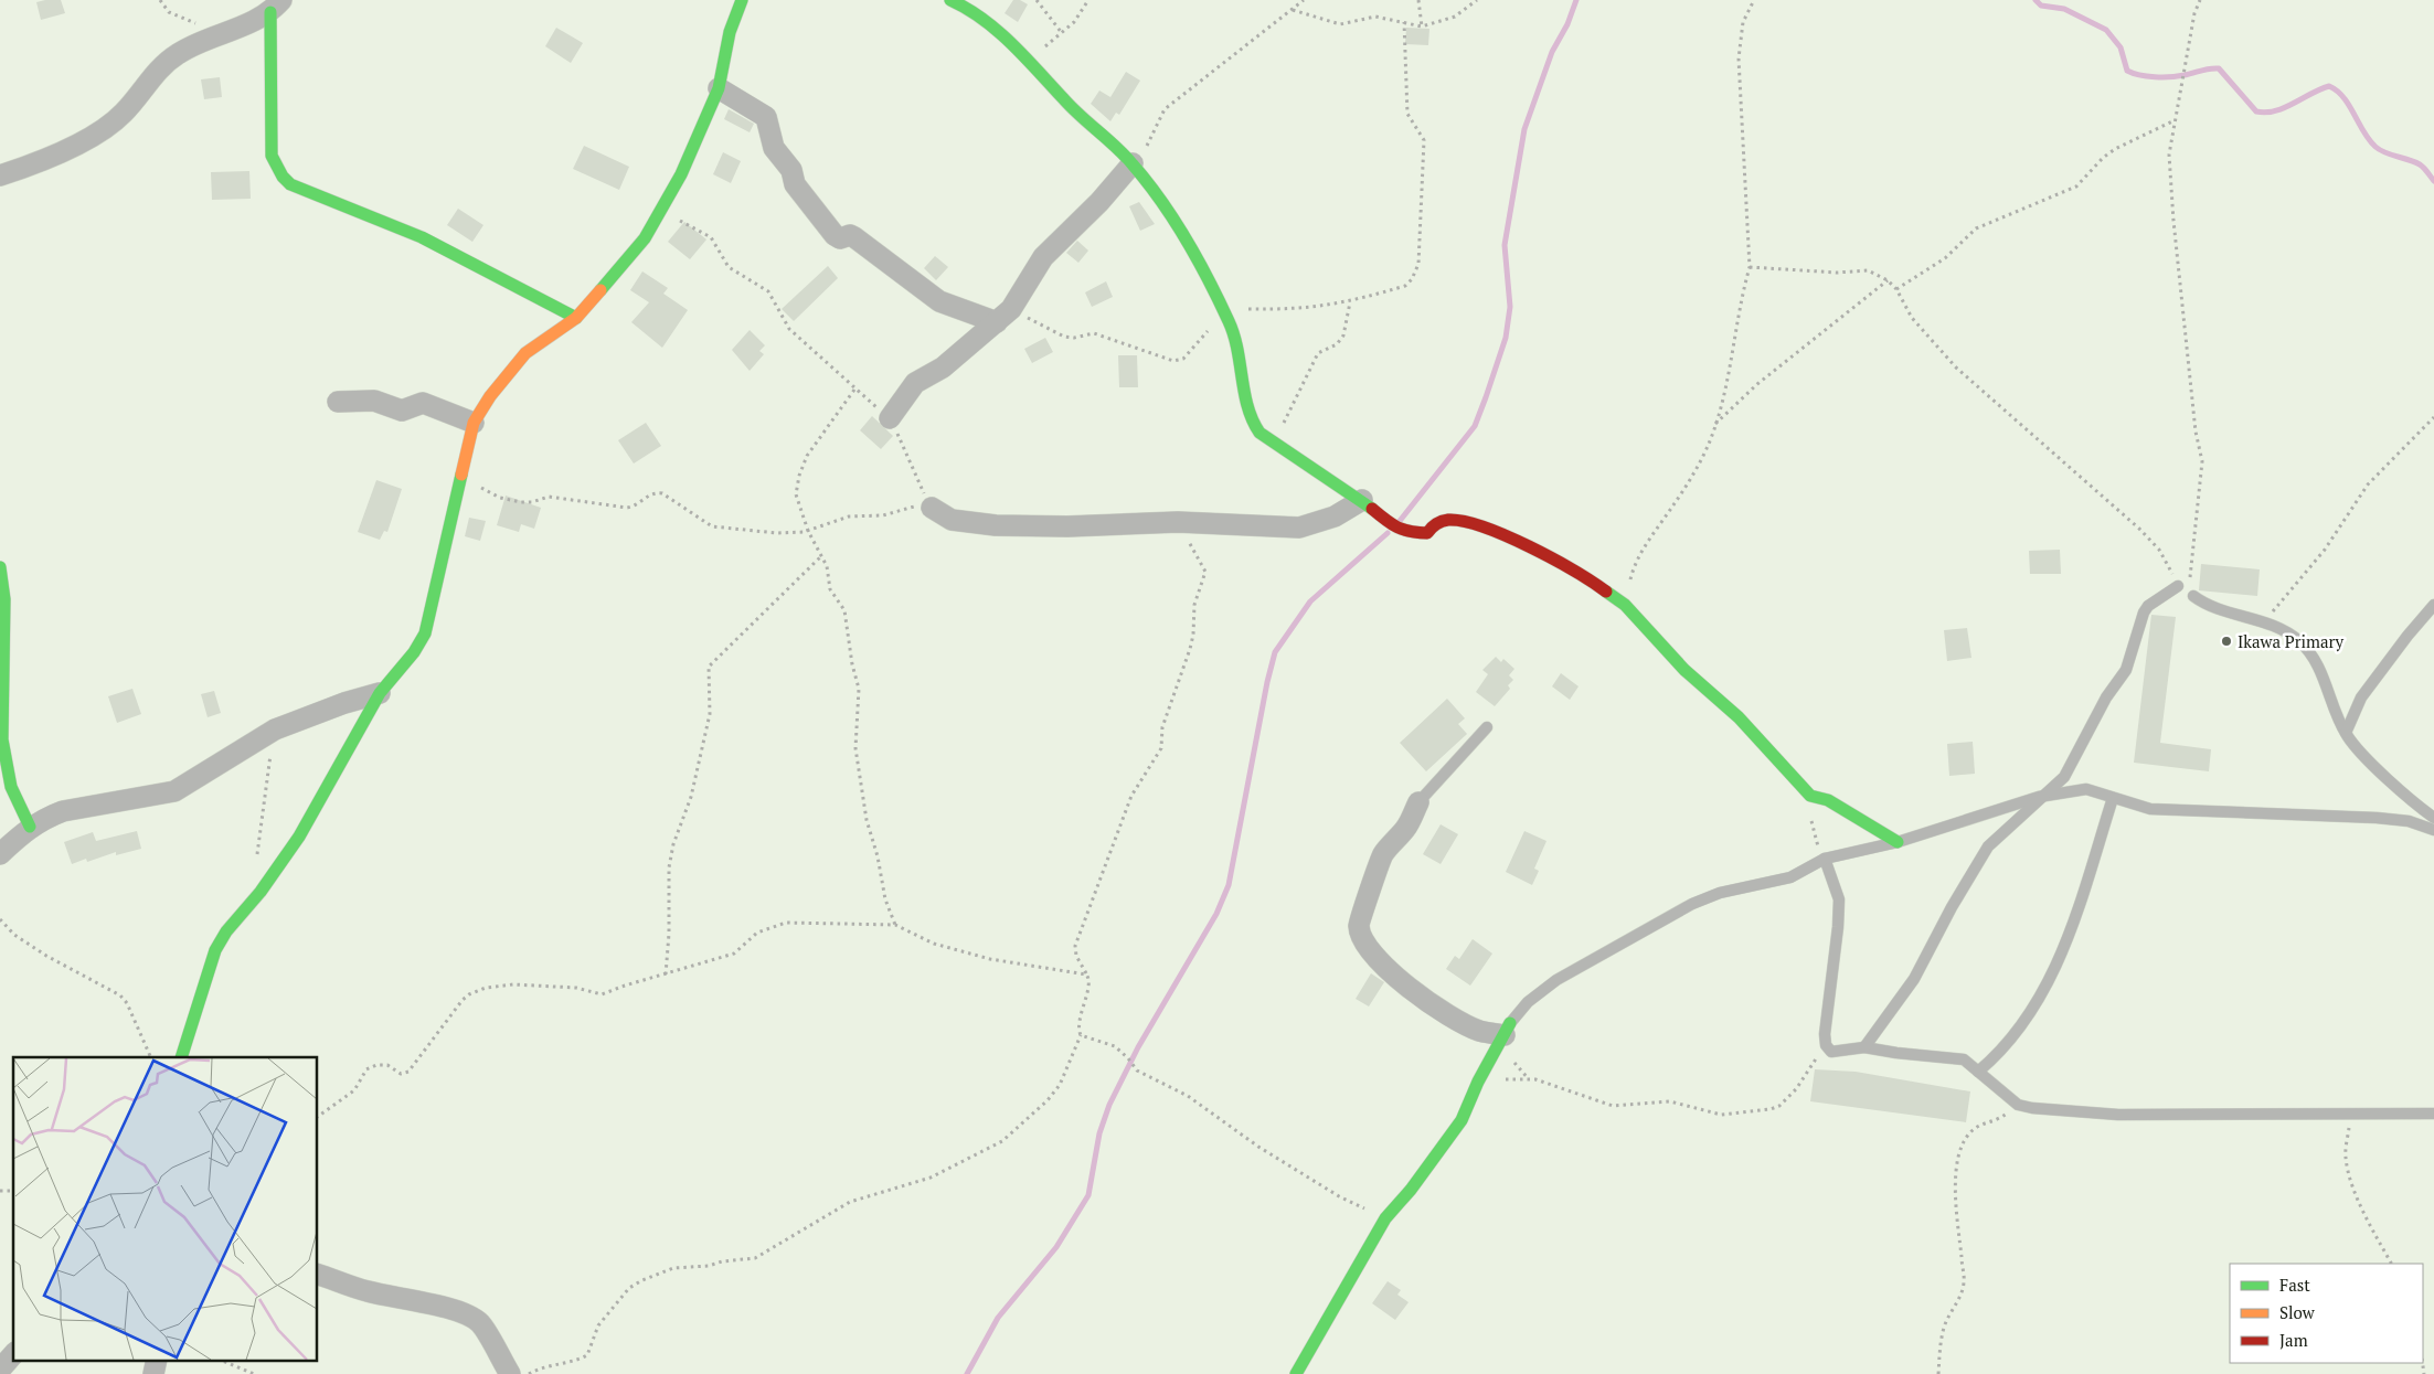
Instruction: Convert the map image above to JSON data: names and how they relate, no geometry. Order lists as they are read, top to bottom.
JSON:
{
  "places": ["Ikawa Primary"],
  "legend": ["Fast", "Slow", "Jam"]
}
